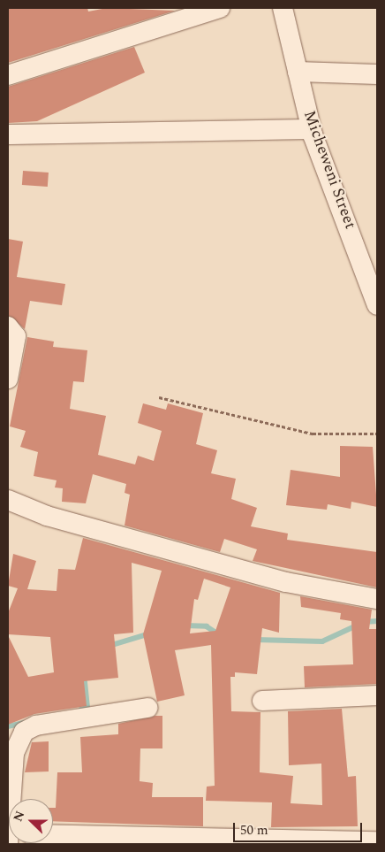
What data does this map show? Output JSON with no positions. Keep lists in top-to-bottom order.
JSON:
{
  "streets": {
    "street": ["Micheweni Street"]
  },
  "scale_bar": "50 m",
  "north": "left"
}
